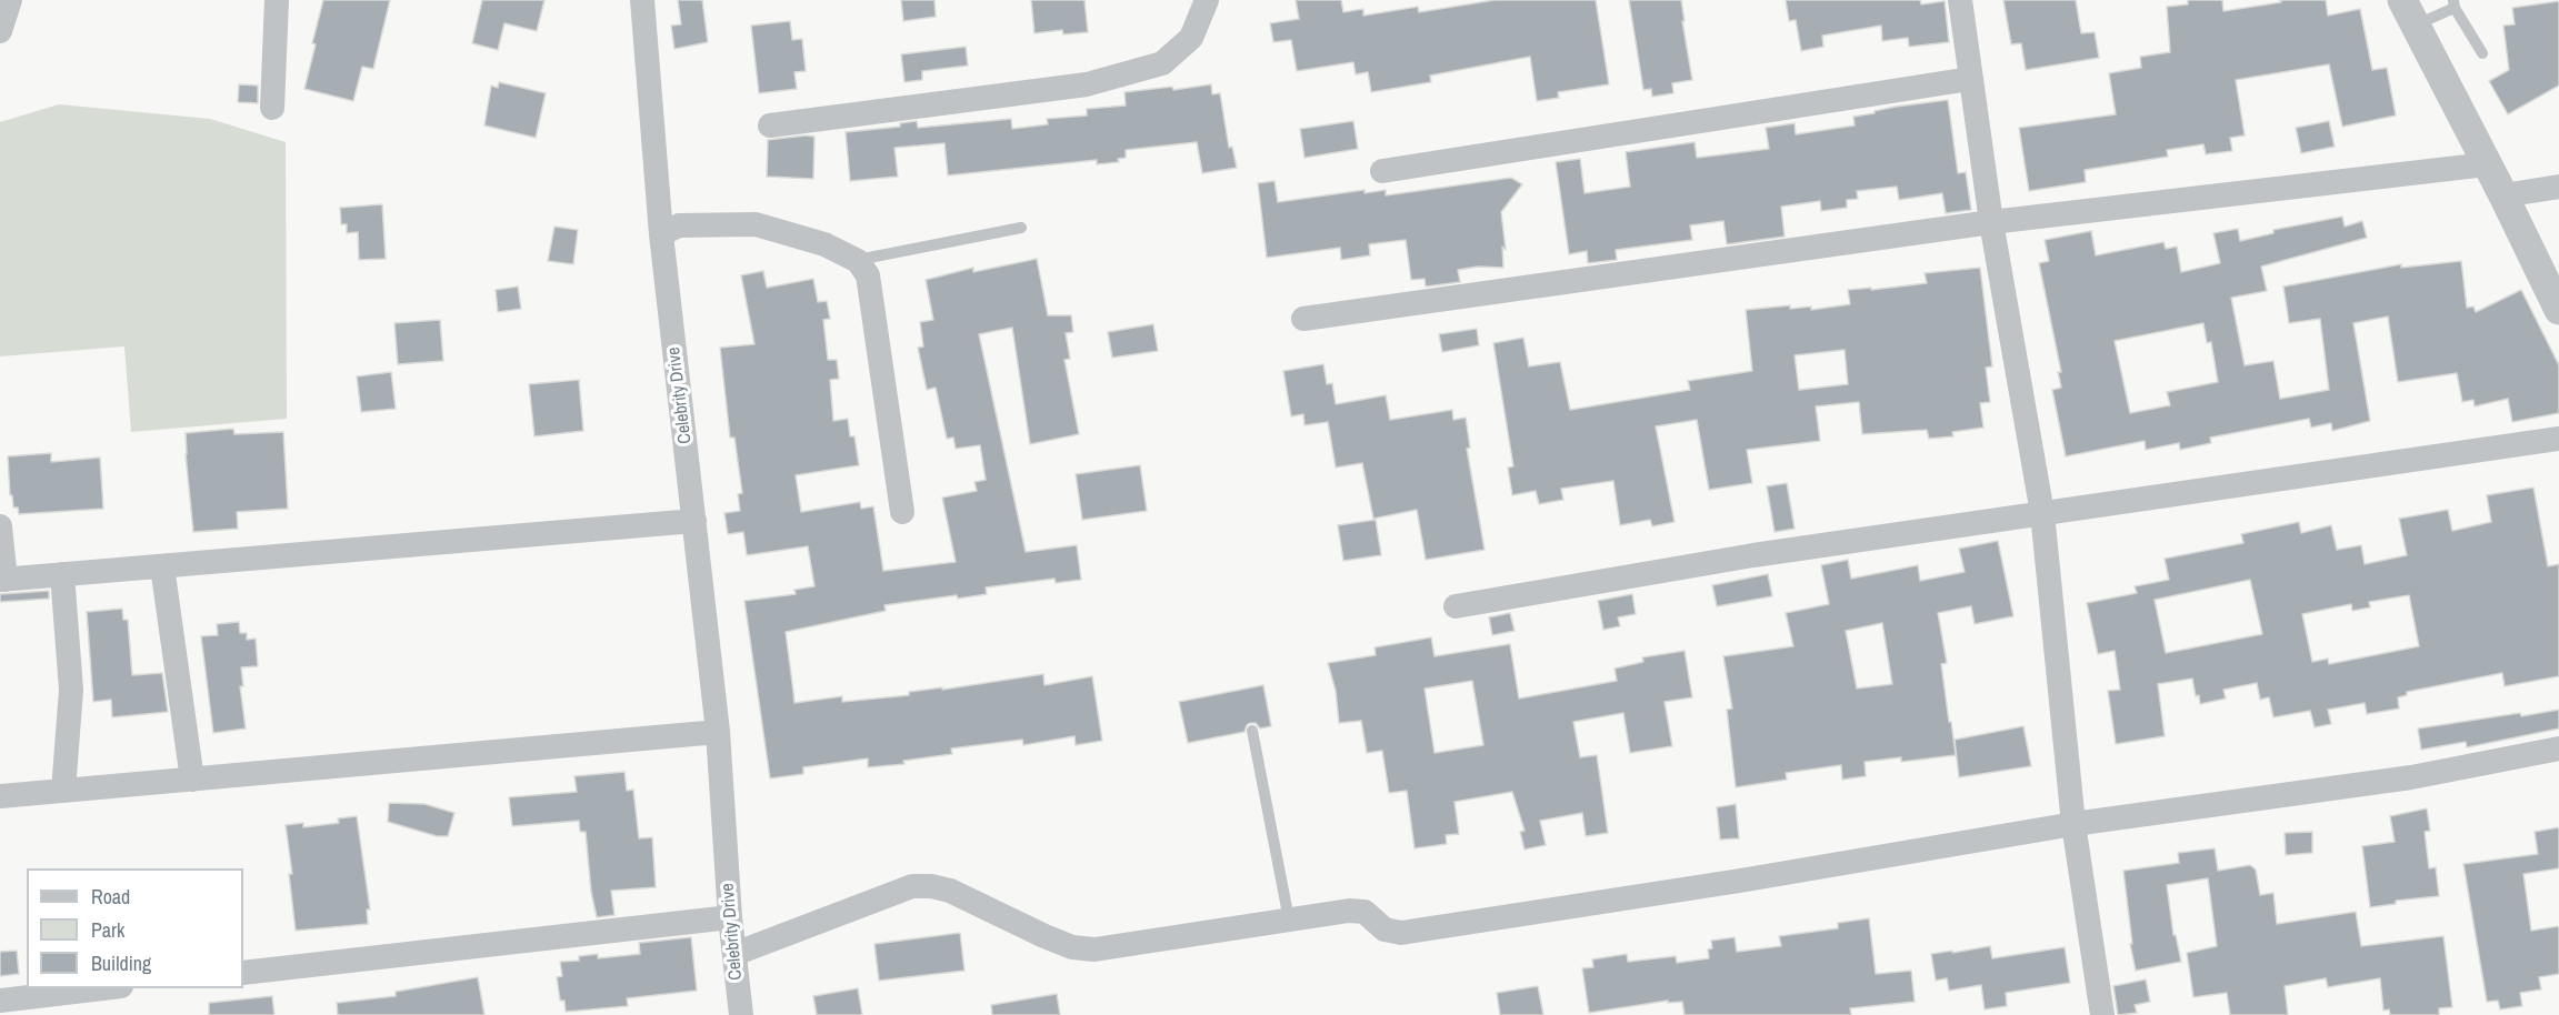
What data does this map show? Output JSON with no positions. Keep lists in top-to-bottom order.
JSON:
{
  "streets": {
    "street": ["Celebrity Drive"]
  },
  "legend": ["Road", "Park", "Building"]
}
